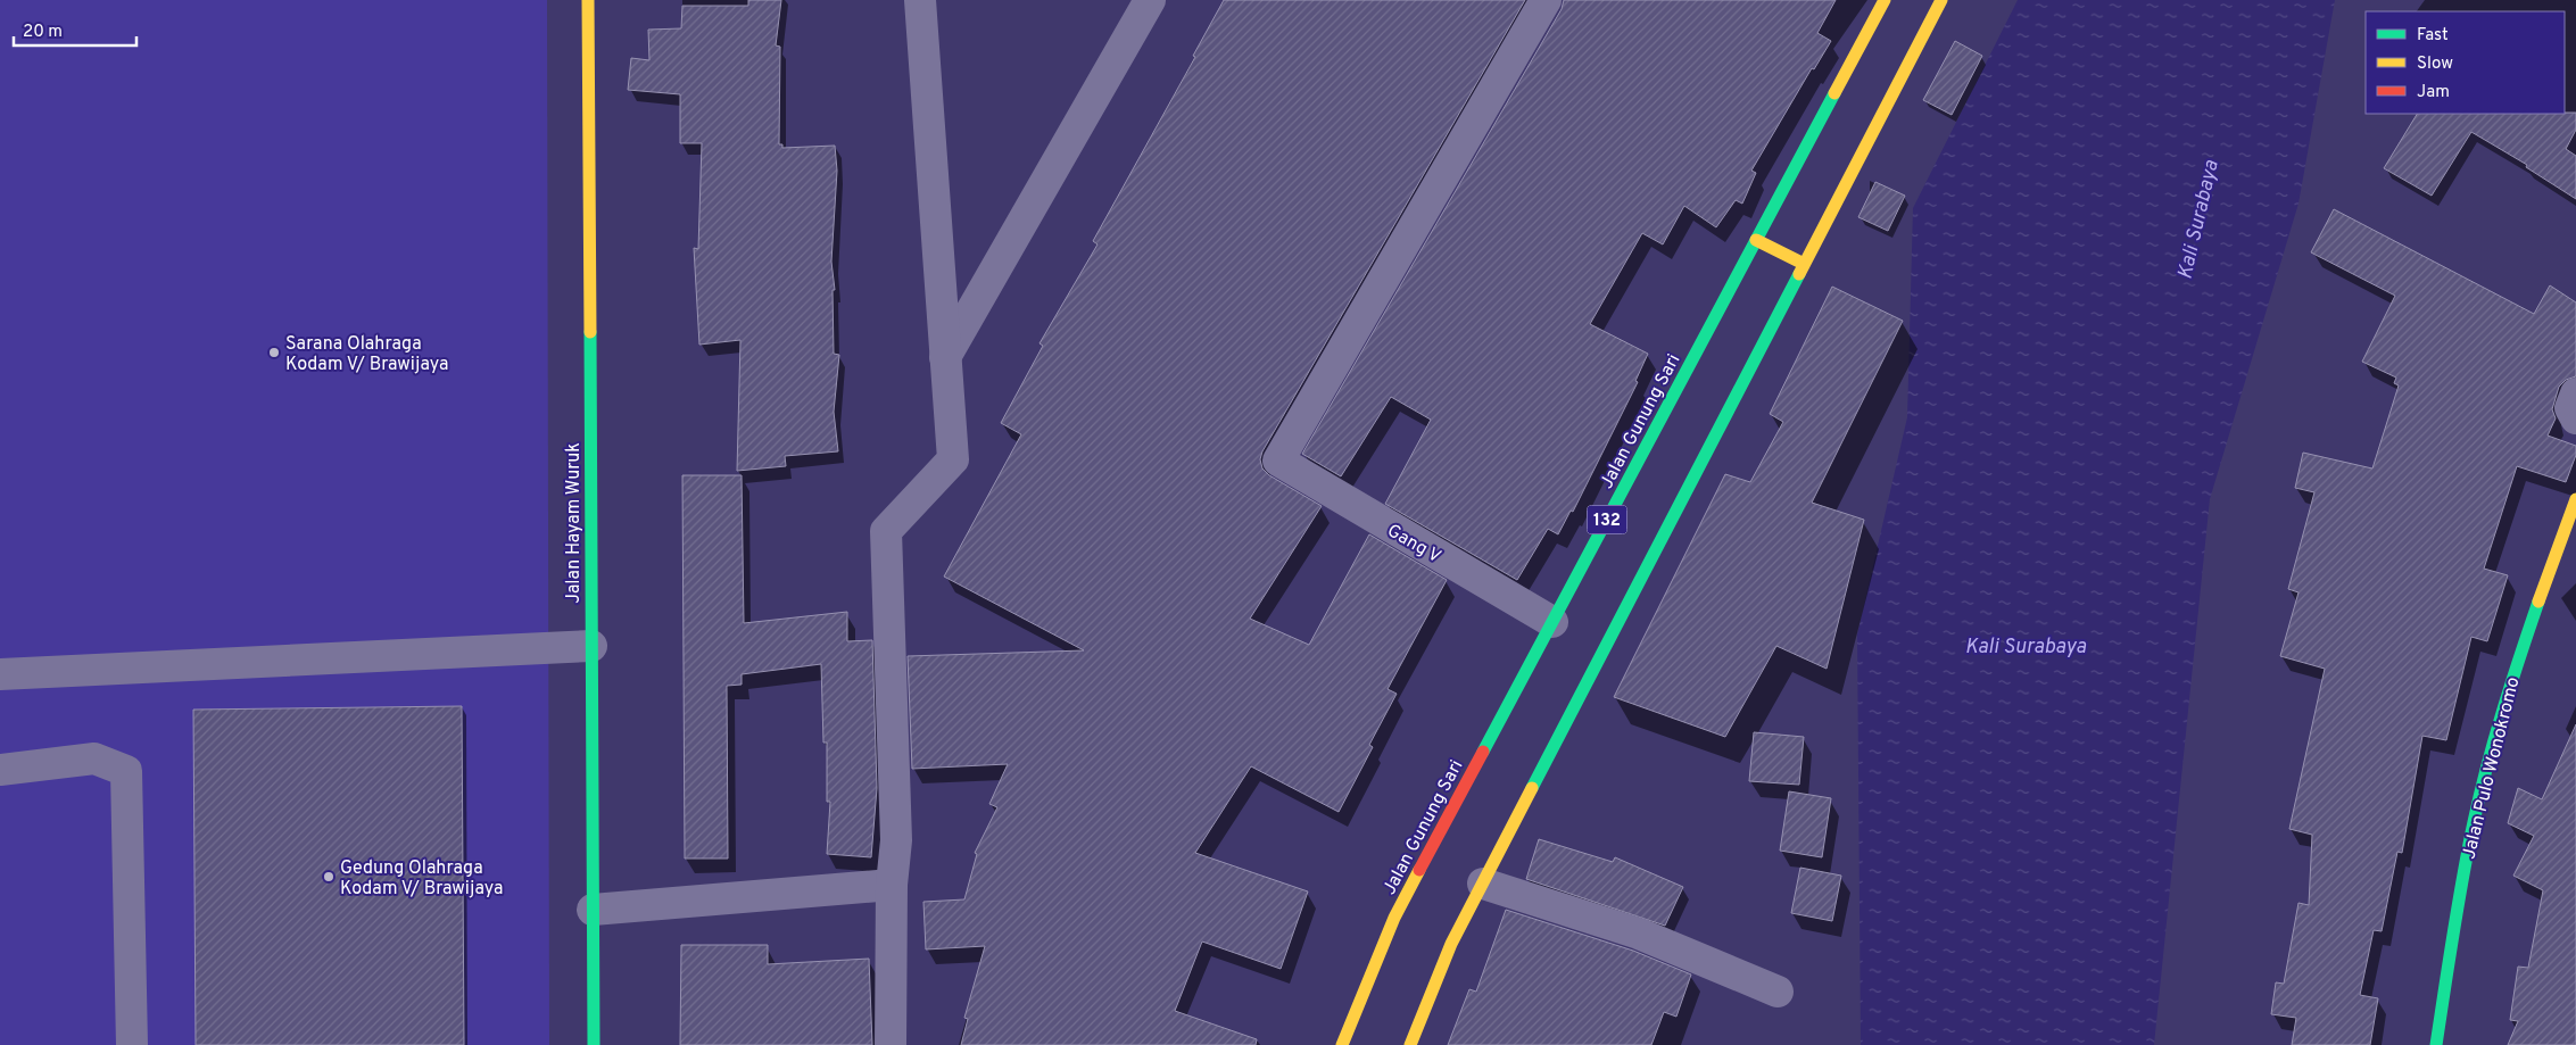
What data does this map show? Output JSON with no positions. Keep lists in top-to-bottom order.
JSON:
{
  "streets": {
    "main road": [
      "Jalan Gunung Sari",
      "132",
      "Jalan Hayam Wuruk",
      "Jalan Pulo Wonokromo"
    ],
    "street": ["Gang V"]
  },
  "crossings": [
    ["Jalan Gunung Sari", "Gang V"]
  ],
  "water": ["Kali Surabaya"],
  "places": ["Sarana Olahraga Kodam V/ Brawijaya", "Gedung Olahraga Kodam V/ Brawijaya"],
  "legend": ["Fast", "Slow", "Jam"],
  "scale_bar": "20 m"
}
